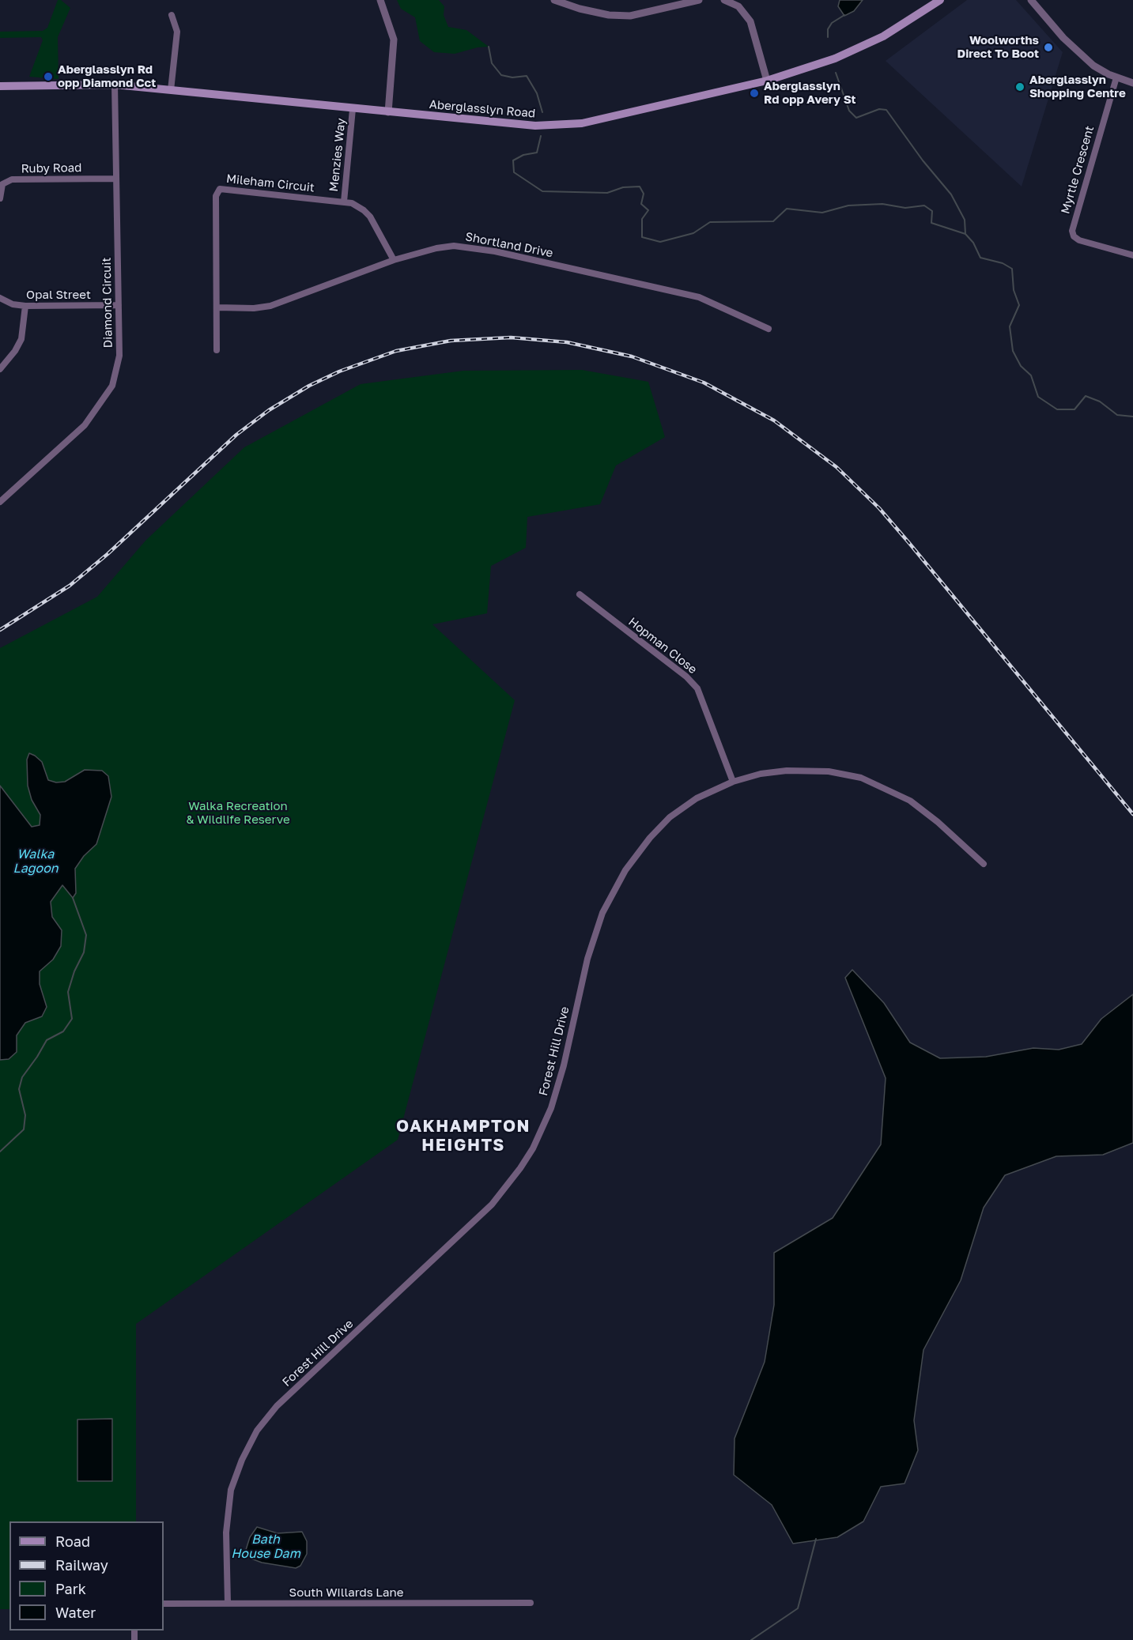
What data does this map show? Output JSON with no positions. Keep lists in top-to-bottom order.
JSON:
{
  "streets": {
    "main road": ["Aberglasslyn Road"],
    "street": [
      "Menzies Way",
      "Ruby Road",
      "Myrtle Crescent",
      "Mileham Circuit",
      "Shortland Drive",
      "Opal Street",
      "Diamond Circuit",
      "Hopman Close",
      "Forest Hill Drive",
      "South Willards Lane"
    ]
  },
  "crossings": [
    ["Aberglasslyn Road", "Menzies Way"],
    ["Aberglasslyn Road", "Diamond Circuit"],
    ["Menzies Way", "Mileham Circuit"],
    ["Ruby Road", "Diamond Circuit"],
    ["Mileham Circuit", "Shortland Drive"],
    ["Opal Street", "Diamond Circuit"],
    ["Hopman Close", "Forest Hill Drive"],
    ["Forest Hill Drive", "South Willards Lane"]
  ],
  "districts": ["OAKHAMPTON HEIGHTS"],
  "water": ["Walka Lagoon", "Bath House Dam"],
  "parks": ["Walka Recreation & Wildlife Reserve"],
  "places": [
    "Woolworths Direct To Boot",
    "Aberglasslyn Rd opp Diamond Cct",
    "Aberglasslyn Shopping Centre",
    "Aberglasslyn Rd opp Avery St"
  ],
  "legend": [
    "Road",
    "Railway",
    "Park",
    "Water"
  ]
}
